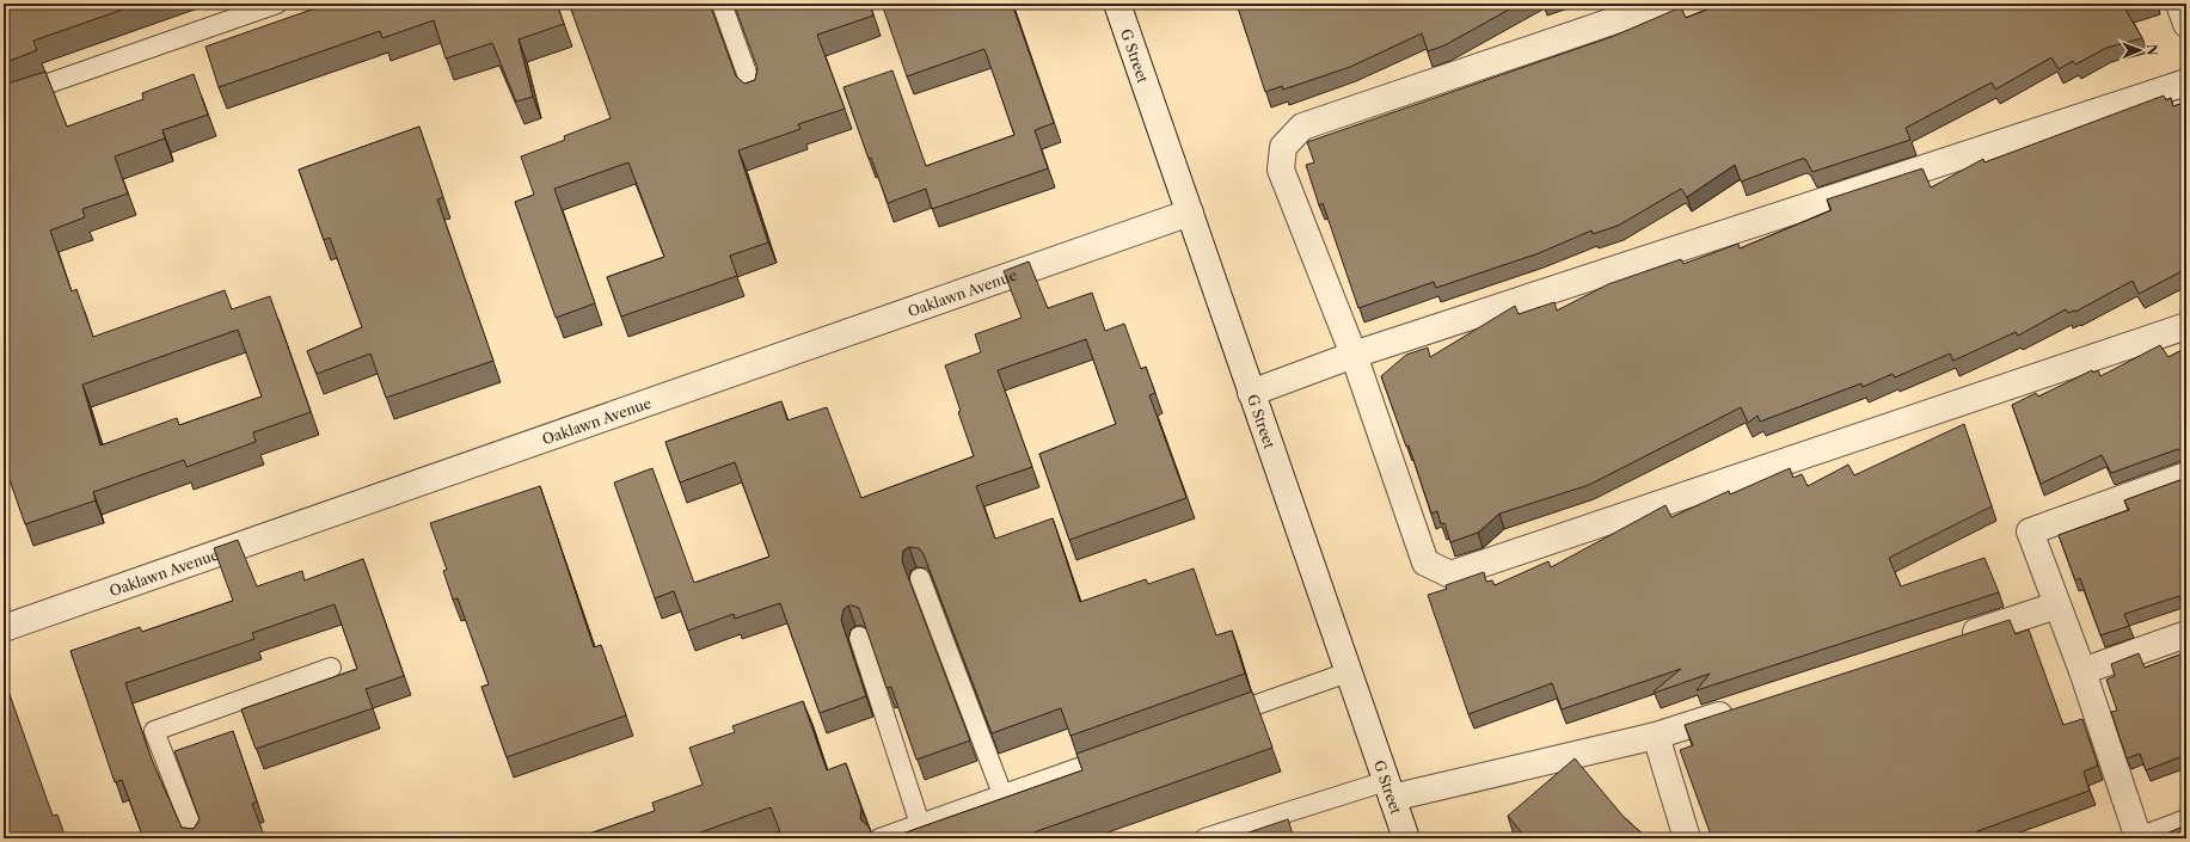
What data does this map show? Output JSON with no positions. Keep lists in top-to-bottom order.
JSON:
{
  "streets": {
    "street": ["G Street", "Oaklawn Avenue"]
  },
  "crossings": [
    ["G Street", "Oaklawn Avenue"]
  ],
  "north": "right"
}
